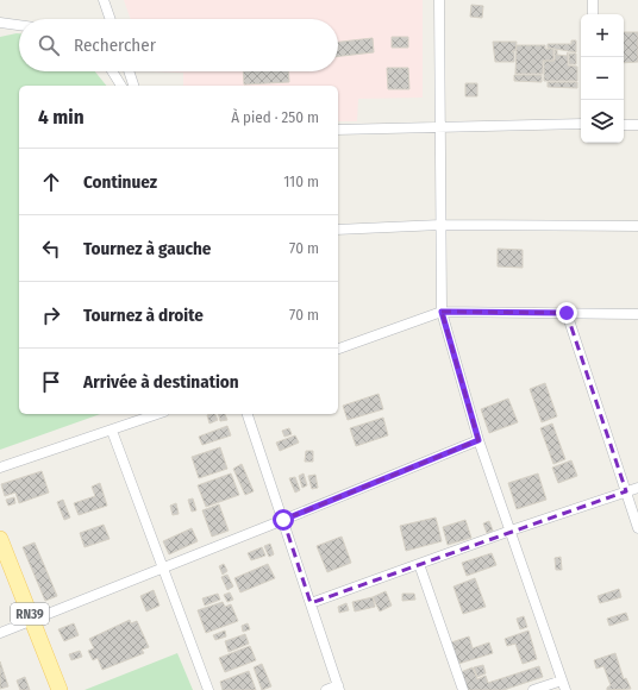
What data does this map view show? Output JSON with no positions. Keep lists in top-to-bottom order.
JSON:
{
  "streets": {
    "main road": ["RN39"]
  },
  "page": {
    "map_buttons": ["+", "−"],
    "search": "Rechercher",
    "heading": ["4 min", "À pied · 250 m"],
    "list": [
      ["Continuez", "110 m"],
      ["Tournez à gauche", "70 m"],
      ["Tournez à droite", "70 m"],
      "Arrivée à destination"
    ]
  }
}
